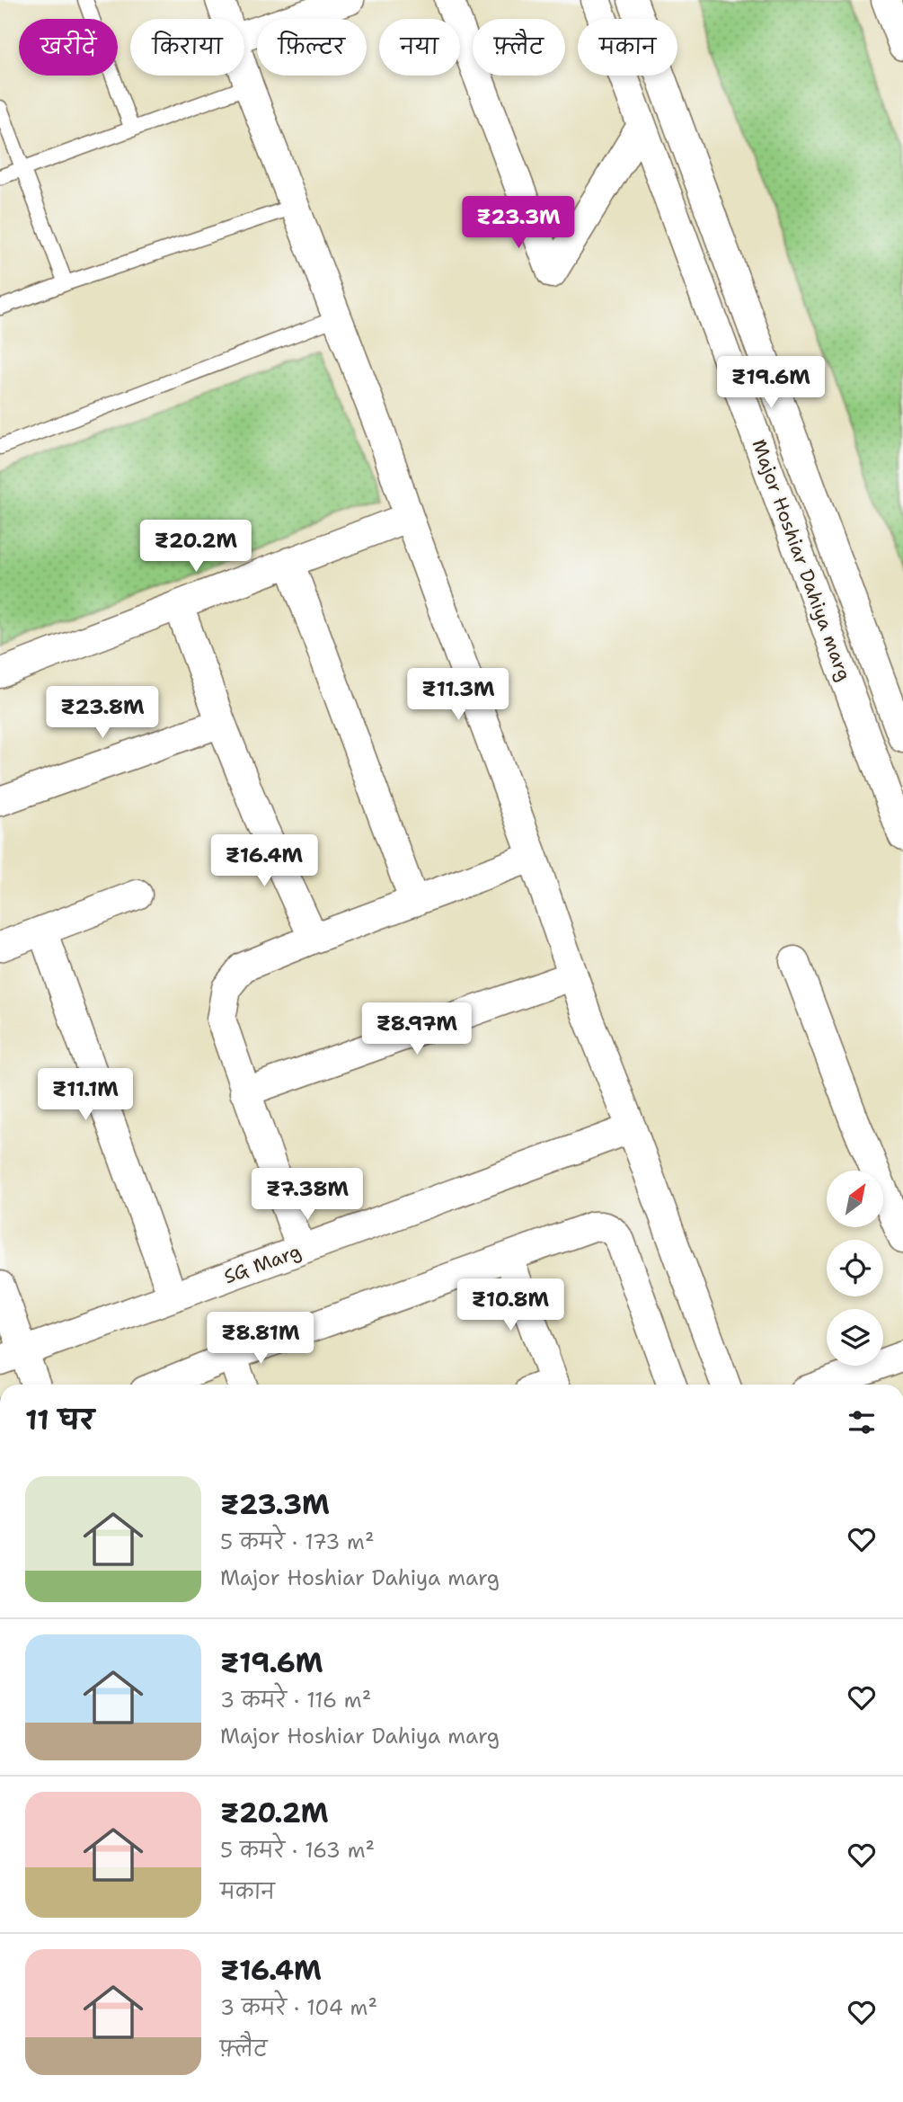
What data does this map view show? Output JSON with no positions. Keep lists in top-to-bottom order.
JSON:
{
  "streets": {
    "street": ["Major Hoshiar Dahiya marg", "SG Marg"]
  },
  "north": "top right",
  "page": {
    "chip": [
      "खरीदें",
      "किराया",
      "फ़िल्टर",
      "नया",
      "फ़्लैट",
      "मकान"
    ],
    "price": [
      "₹23.3M",
      "₹19.6M",
      "₹20.2M",
      "₹11.3M",
      "₹23.8M",
      "₹16.4M",
      "₹8.97M",
      "₹11.1M",
      "₹7.38M",
      "₹10.8M",
      "₹8.81M"
    ],
    "heading": "11 घर",
    "list": [
      {
        "name": "₹23.3M",
        "note": "5 कमरे · 173 m² · Major Hoshiar Dahiya marg"
      },
      {
        "name": "₹19.6M",
        "note": "3 कमरे · 116 m² · Major Hoshiar Dahiya marg"
      },
      {
        "name": "₹20.2M",
        "note": "5 कमरे · 163 m² · मकान"
      },
      {
        "name": "₹16.4M",
        "note": "3 कमरे · 104 m² · फ़्लैट"
      }
    ]
  }
}
